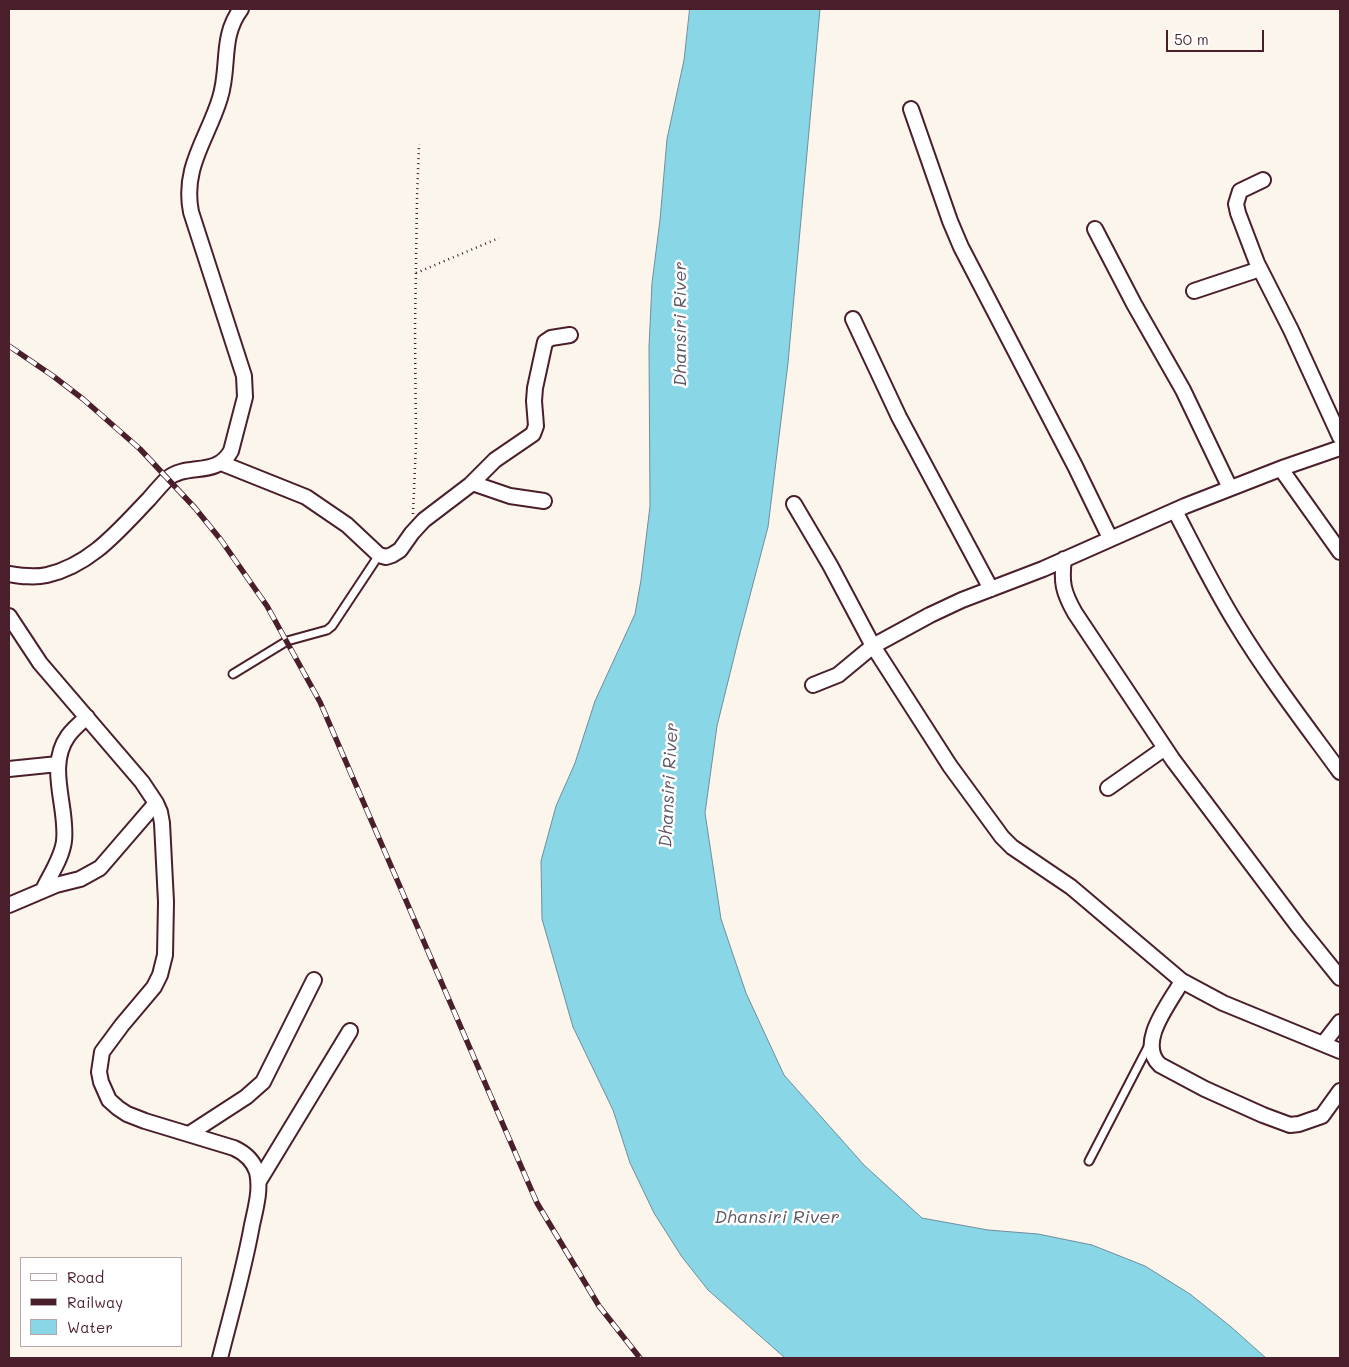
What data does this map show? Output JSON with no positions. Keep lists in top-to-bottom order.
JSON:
{
  "water": ["Dhansiri River"],
  "legend": ["Road", "Railway", "Water"],
  "scale_bar": "50 m"
}
